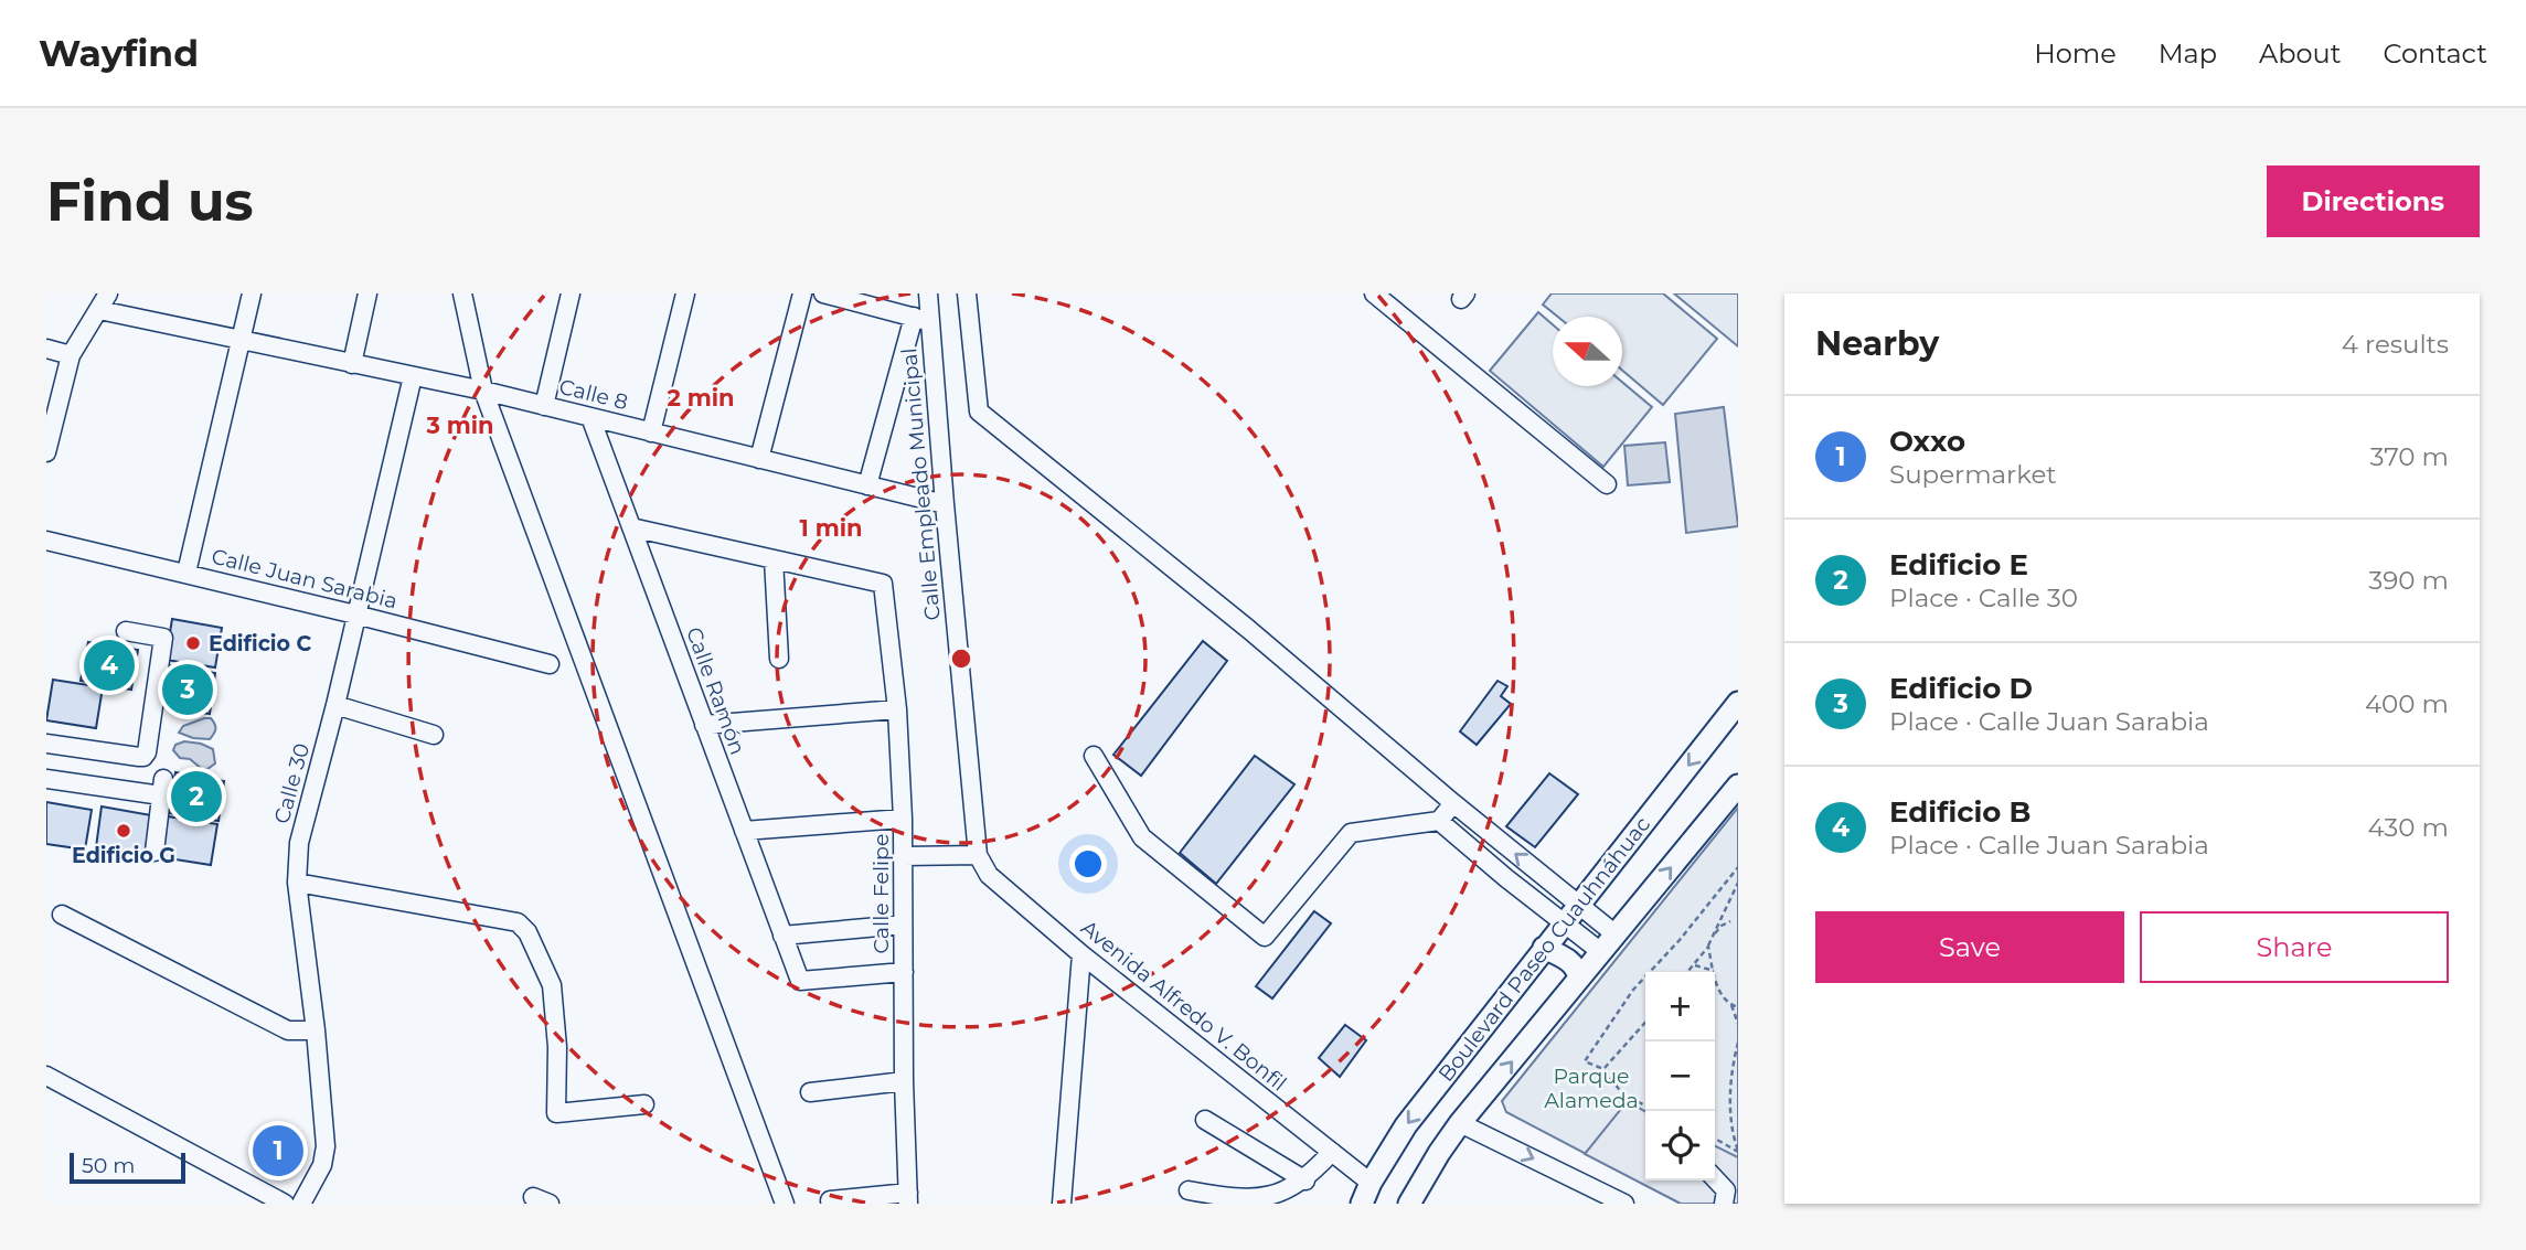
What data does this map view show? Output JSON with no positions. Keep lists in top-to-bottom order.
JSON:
{
  "streets": {
    "main road": ["Boulevard Paseo Cuauhnáhuac"],
    "street": [
      "Calle 8",
      "Calle Empleado Municipal",
      "Calle Juan Sarabia",
      "Calle Ramón",
      "Calle 30",
      "Calle Felipe",
      "Avenida Alfredo V. Bonfil"
    ]
  },
  "crossings": [
    ["Calle 8", "Calle Empleado Municipal"],
    ["Calle 8", "Calle Ramón"],
    ["Calle 8", "Calle 30"],
    ["Calle Empleado Municipal", "Avenida Alfredo V. Bonfil"],
    ["Calle Juan Sarabia", "Calle 30"],
    ["Calle Ramón", "Calle Felipe"],
    ["Boulevard Paseo Cuauhnáhuac", "Avenida Alfredo V. Bonfil"]
  ],
  "parks": ["Parque Alameda"],
  "places": ["Edificio C", "Edificio G"],
  "scale_bar": "50 m",
  "north": "left",
  "page": {
    "header": "Wayfind",
    "nav": [
      "Home",
      "Map",
      "About",
      "Contact"
    ],
    "buttons": [
      "Directions",
      ["Save", "Share"]
    ],
    "title": "Find us",
    "heading": ["Nearby", "4 results"],
    "list": [
      {
        "mark": "1",
        "name": "Oxxo",
        "note": "Supermarket",
        "value": "370 m"
      },
      {
        "mark": "2",
        "name": "Edificio E",
        "note": "Place · Calle 30",
        "value": "390 m"
      },
      {
        "mark": "3",
        "name": "Edificio D",
        "note": "Place · Calle Juan Sarabia",
        "value": "400 m"
      },
      {
        "mark": "4",
        "name": "Edificio B",
        "note": "Place · Calle Juan Sarabia",
        "value": "430 m"
      }
    ],
    "pins": [
      "4",
      "3",
      "2",
      "1"
    ],
    "map_buttons": ["+", "−"],
    "scale": "50 m"
  },
  "rings": ["2 min", "3 min", "1 min"]
}
